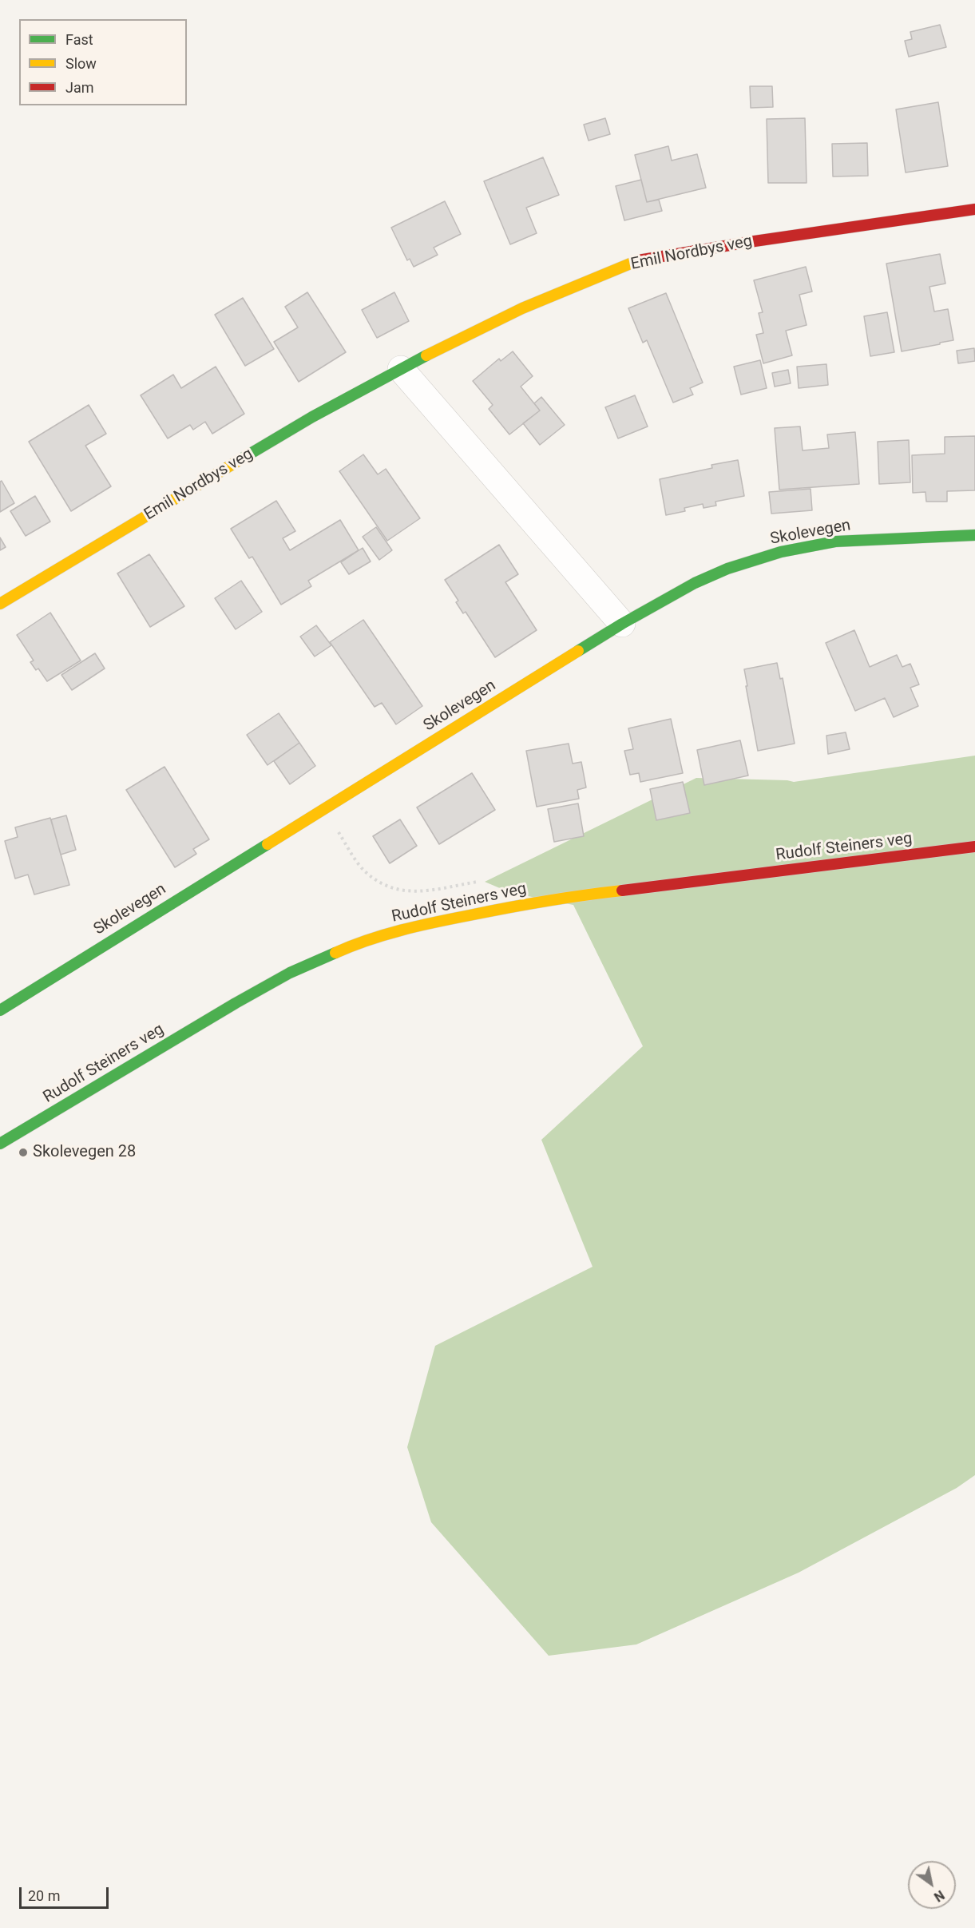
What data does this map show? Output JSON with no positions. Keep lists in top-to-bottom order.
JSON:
{
  "streets": {
    "street": ["Emil Nordbys veg", "Skolevegen", "Rudolf Steiners veg"]
  },
  "places": ["Skolevegen 28"],
  "legend": ["Fast", "Slow", "Jam"],
  "scale_bar": "20 m",
  "north": "bottom right"
}
